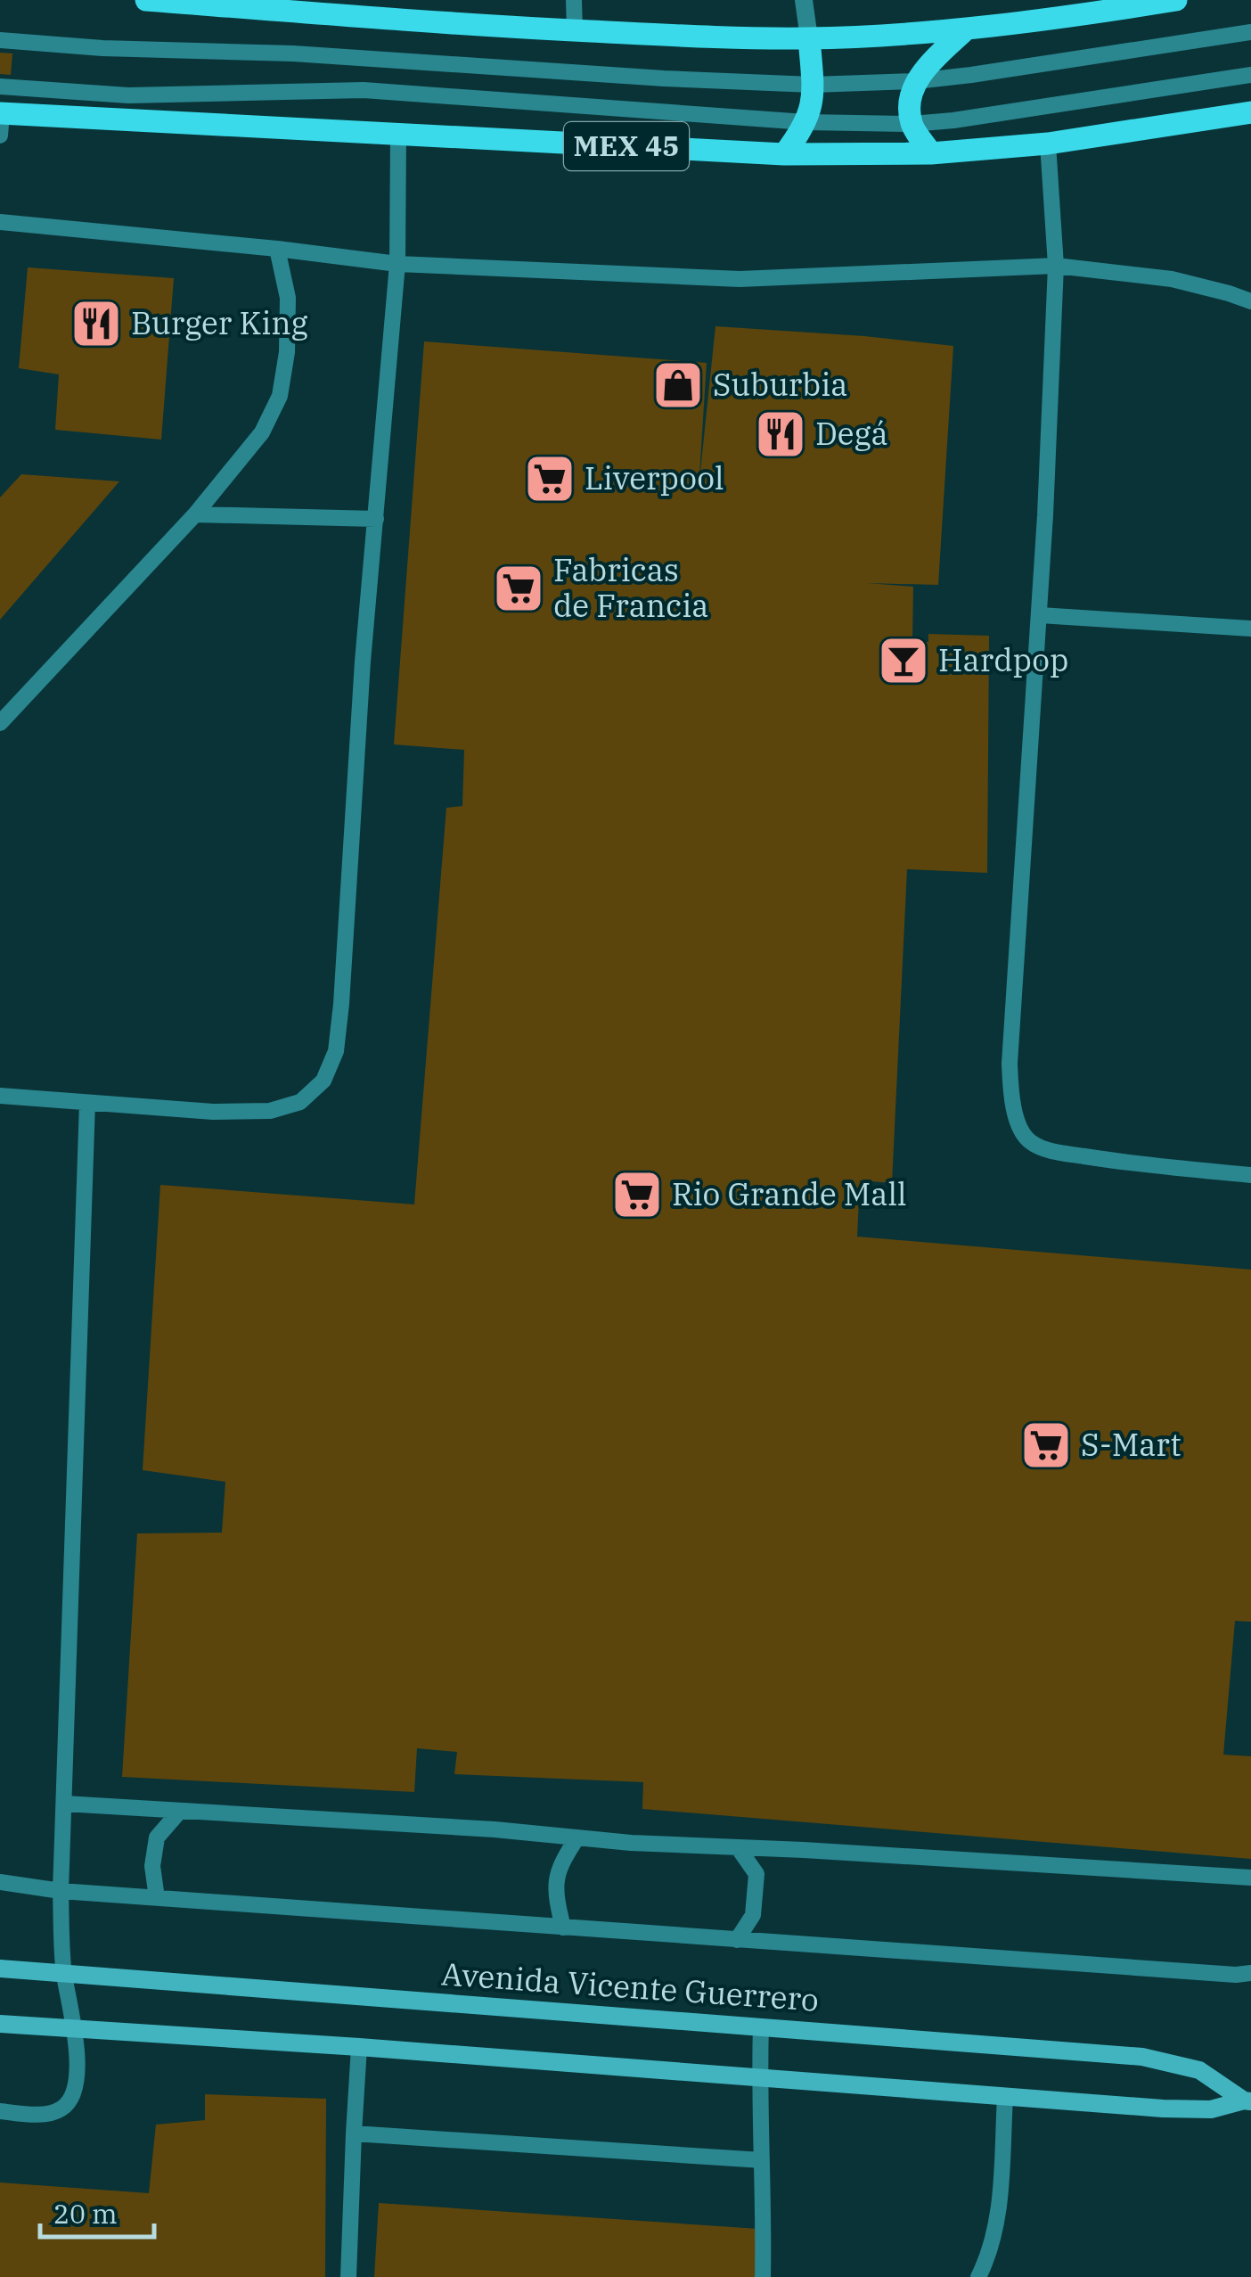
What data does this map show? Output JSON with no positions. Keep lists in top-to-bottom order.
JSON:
{
  "streets": {
    "main road": ["MEX 45"],
    "street": ["Avenida Vicente Guerrero"]
  },
  "places": {
    "restaurant": ["Burger King", "Degá"],
    "shop": ["Suburbia"],
    "supermarket": [
      "Liverpool",
      "Fabricas de Francia",
      "Rio Grande Mall",
      "S-Mart"
    ],
    "bar": ["Hardpop"]
  },
  "scale_bar": "20 m"
}
